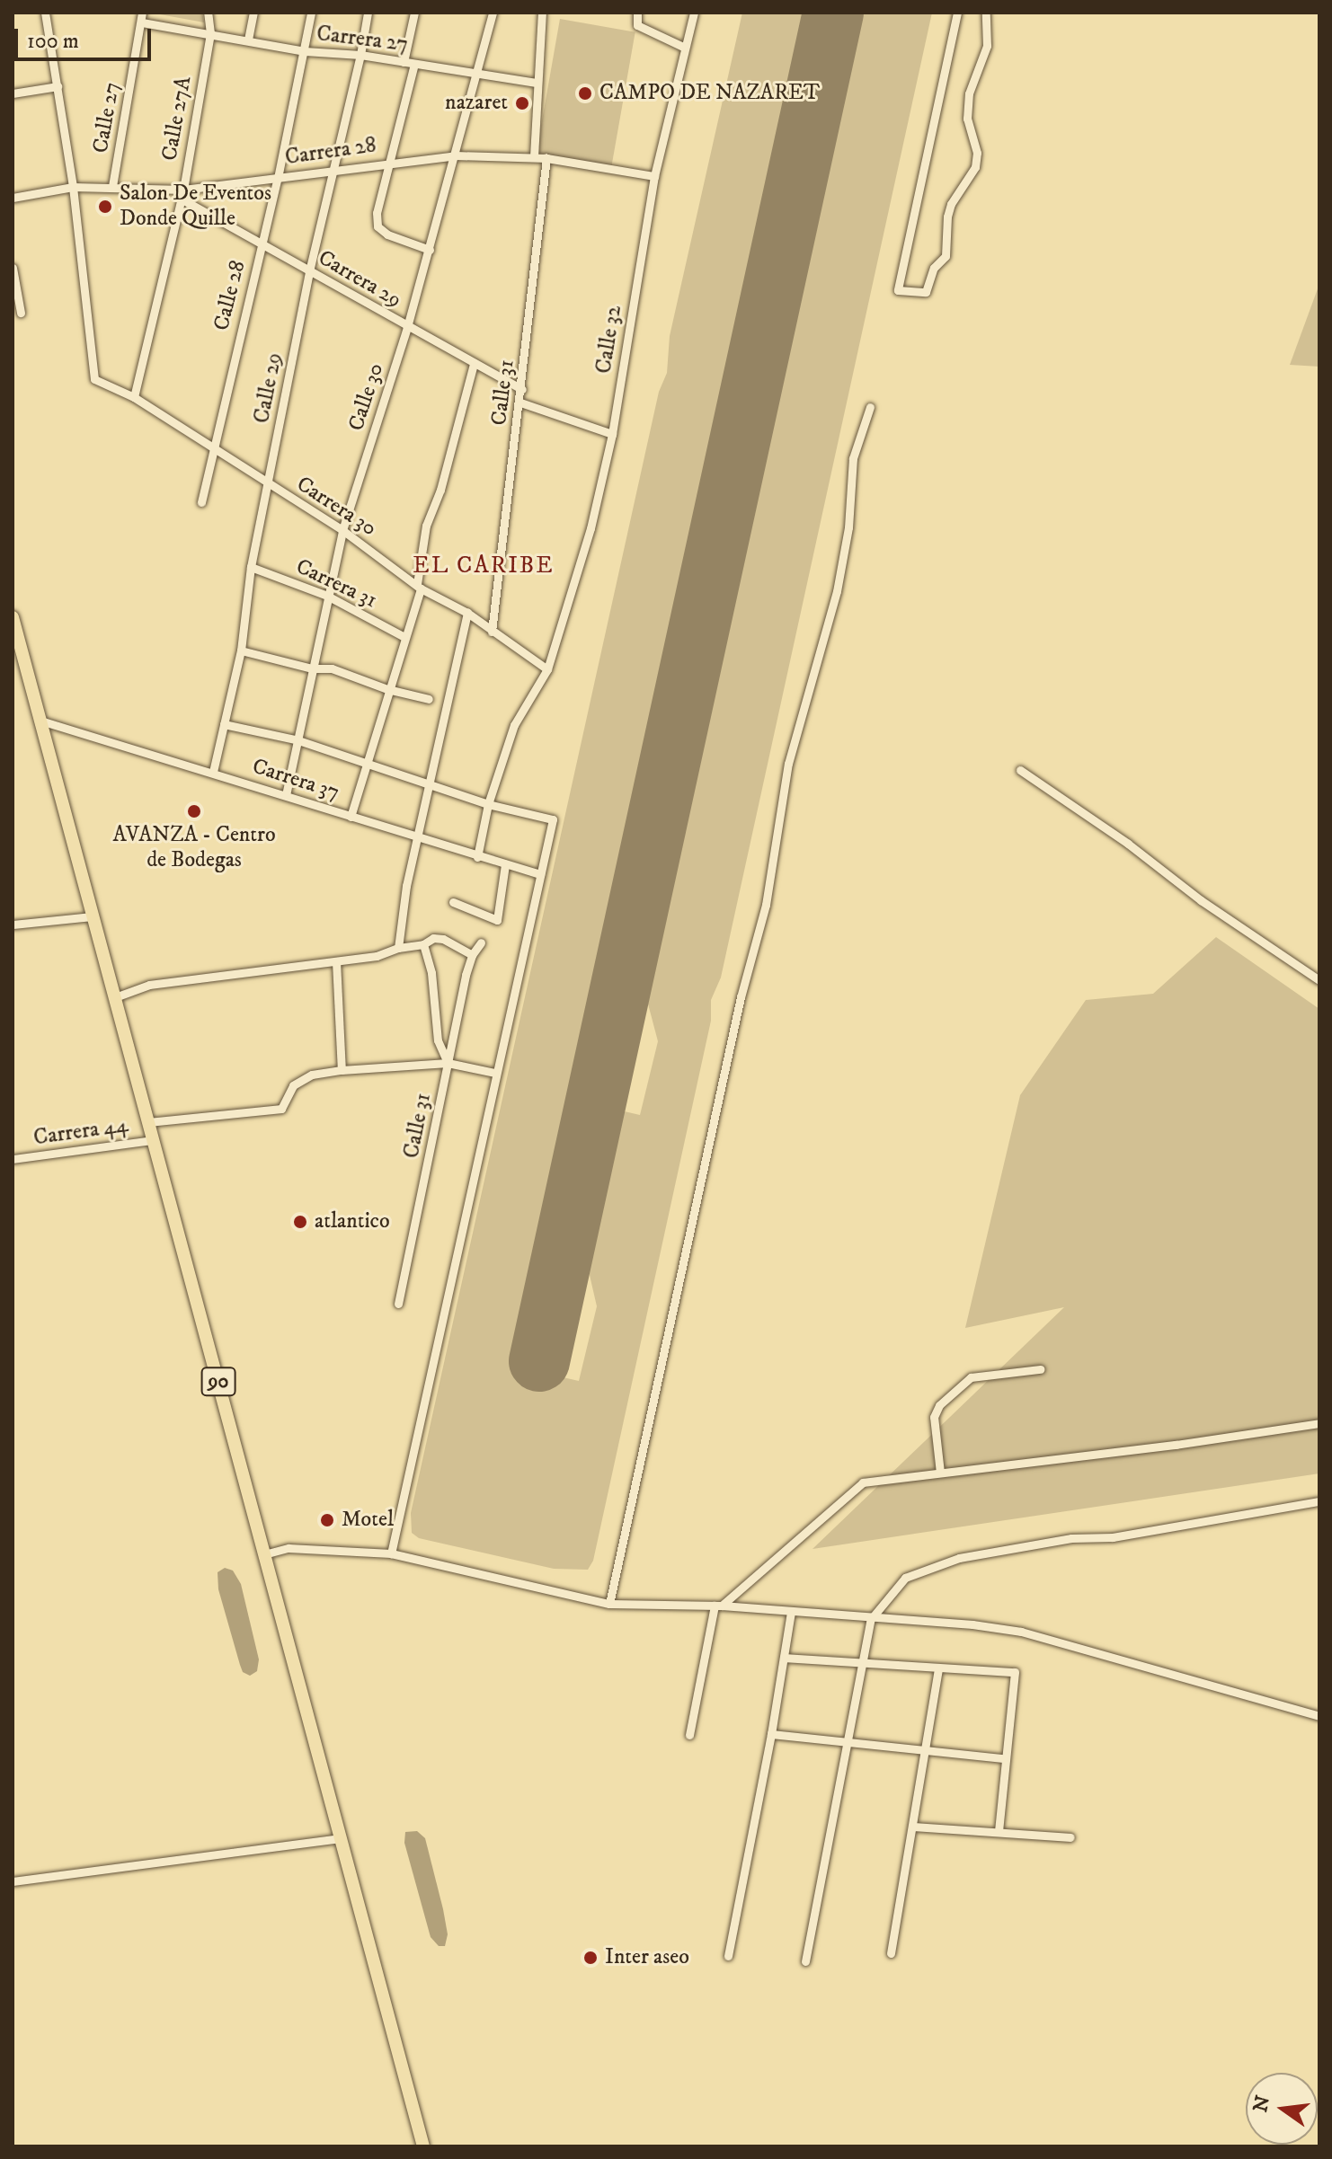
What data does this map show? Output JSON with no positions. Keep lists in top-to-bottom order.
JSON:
{
  "streets": {
    "highway": ["90"],
    "street": [
      "Carrera 27",
      "Calle 27",
      "Calle 27A",
      "Carrera 28",
      "Carrera 29",
      "Calle 28",
      "Calle 32",
      "Calle 29",
      "Calle 31",
      "Calle 30",
      "Carrera 30",
      "Carrera 31",
      "Carrera 37",
      "Carrera 44"
    ]
  },
  "crossings": [
    ["Carrera 27", "Calle 27"],
    ["Carrera 27", "Calle 27A"],
    ["Carrera 27", "Calle 28"],
    ["Carrera 27", "Calle 29"],
    ["Carrera 27", "Calle 30"],
    ["Calle 27", "Carrera 28"],
    ["Calle 27A", "Carrera 28"],
    ["Calle 27A", "Carrera 29"],
    ["Calle 27A", "Carrera 30"],
    ["Carrera 28", "Carrera 29"],
    ["Carrera 28", "Calle 28"],
    ["Carrera 28", "Calle 32"],
    ["Carrera 28", "Calle 29"],
    ["Carrera 28", "Calle 31"],
    ["Carrera 28", "Calle 30"],
    ["Carrera 28", "Carrera 30"],
    ["Carrera 29", "Calle 28"],
    ["Carrera 29", "Calle 29"],
    ["Carrera 29", "Calle 31"],
    ["Carrera 29", "Calle 30"],
    ["Calle 28", "Carrera 30"],
    ["Calle 32", "Carrera 30"],
    ["Calle 32", "Carrera 37"],
    ["Calle 29", "Carrera 30"],
    ["Calle 29", "Carrera 31"],
    ["Calle 29", "Carrera 37"],
    ["Calle 31", "Carrera 30"],
    ["Calle 30", "Carrera 30"],
    ["Calle 30", "Carrera 31"],
    ["Calle 30", "Carrera 37"],
    ["Carrera 37", "90"],
    ["Carrera 44", "90"]
  ],
  "districts": ["EL CARIBE"],
  "places": [
    "CAMPO DE NAZARET",
    "nazaret",
    "Salon De Eventos Donde Quille",
    "AVANZA - Centro de Bodegas",
    "atlantico",
    "Motel",
    "Inter aseo"
  ],
  "scale_bar": "100 m",
  "north": "left"
}
